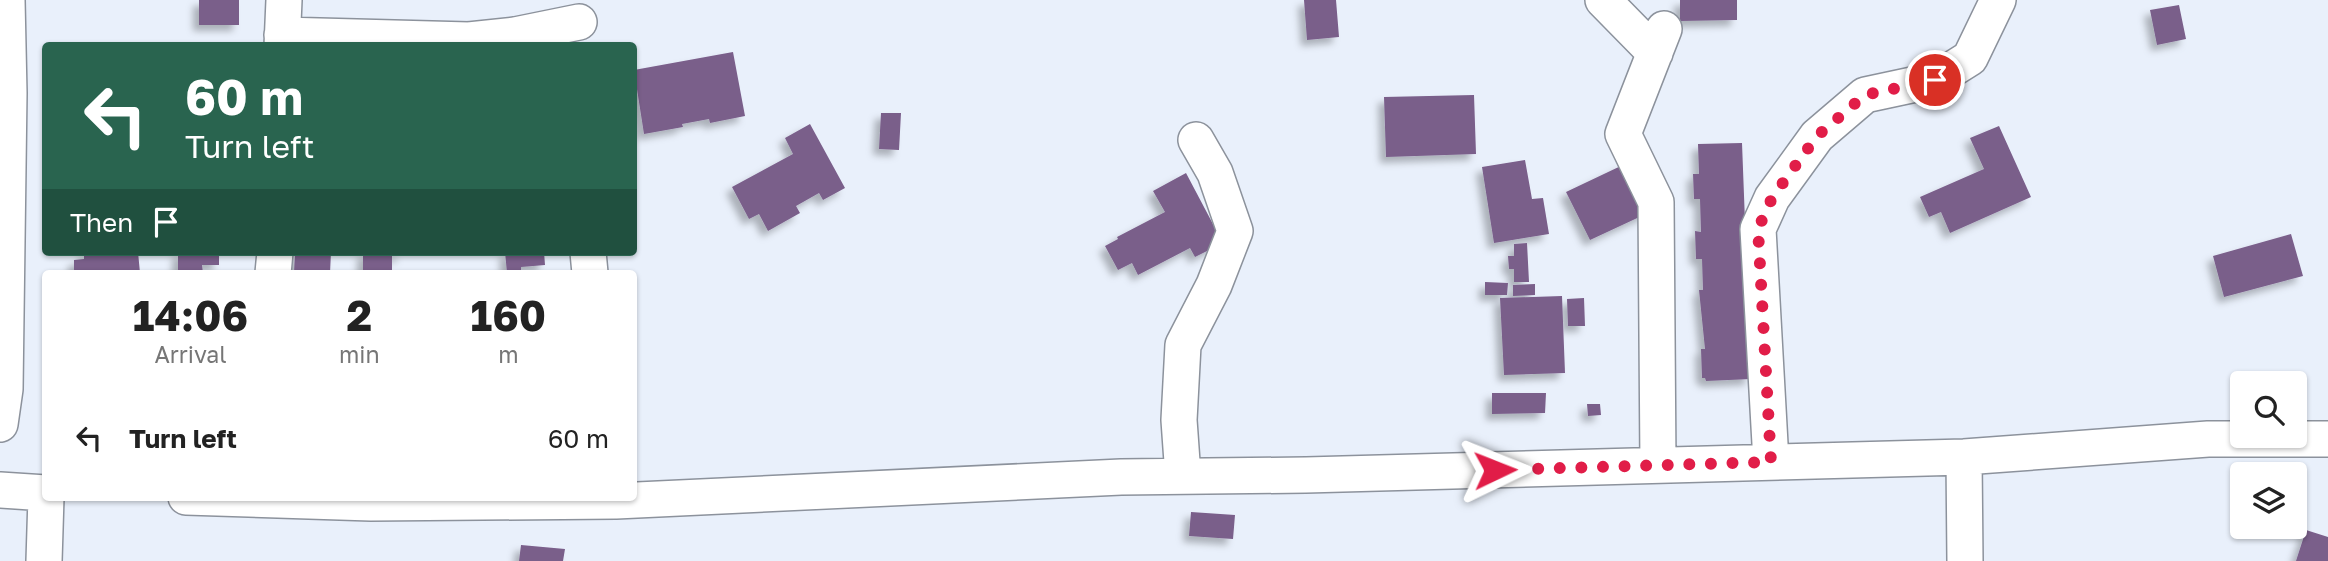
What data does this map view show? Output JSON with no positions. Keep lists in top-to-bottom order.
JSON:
{
  "page": {
    "turn": ["60 m", "Turn left"],
    "then": "Then",
    "eta": [
      "14:06",
      "Arrival",
      "2",
      "min",
      "160",
      "m"
    ],
    "list": [
      {
        "name": "Turn left",
        "value": "60 m"
      }
    ]
  }
}
